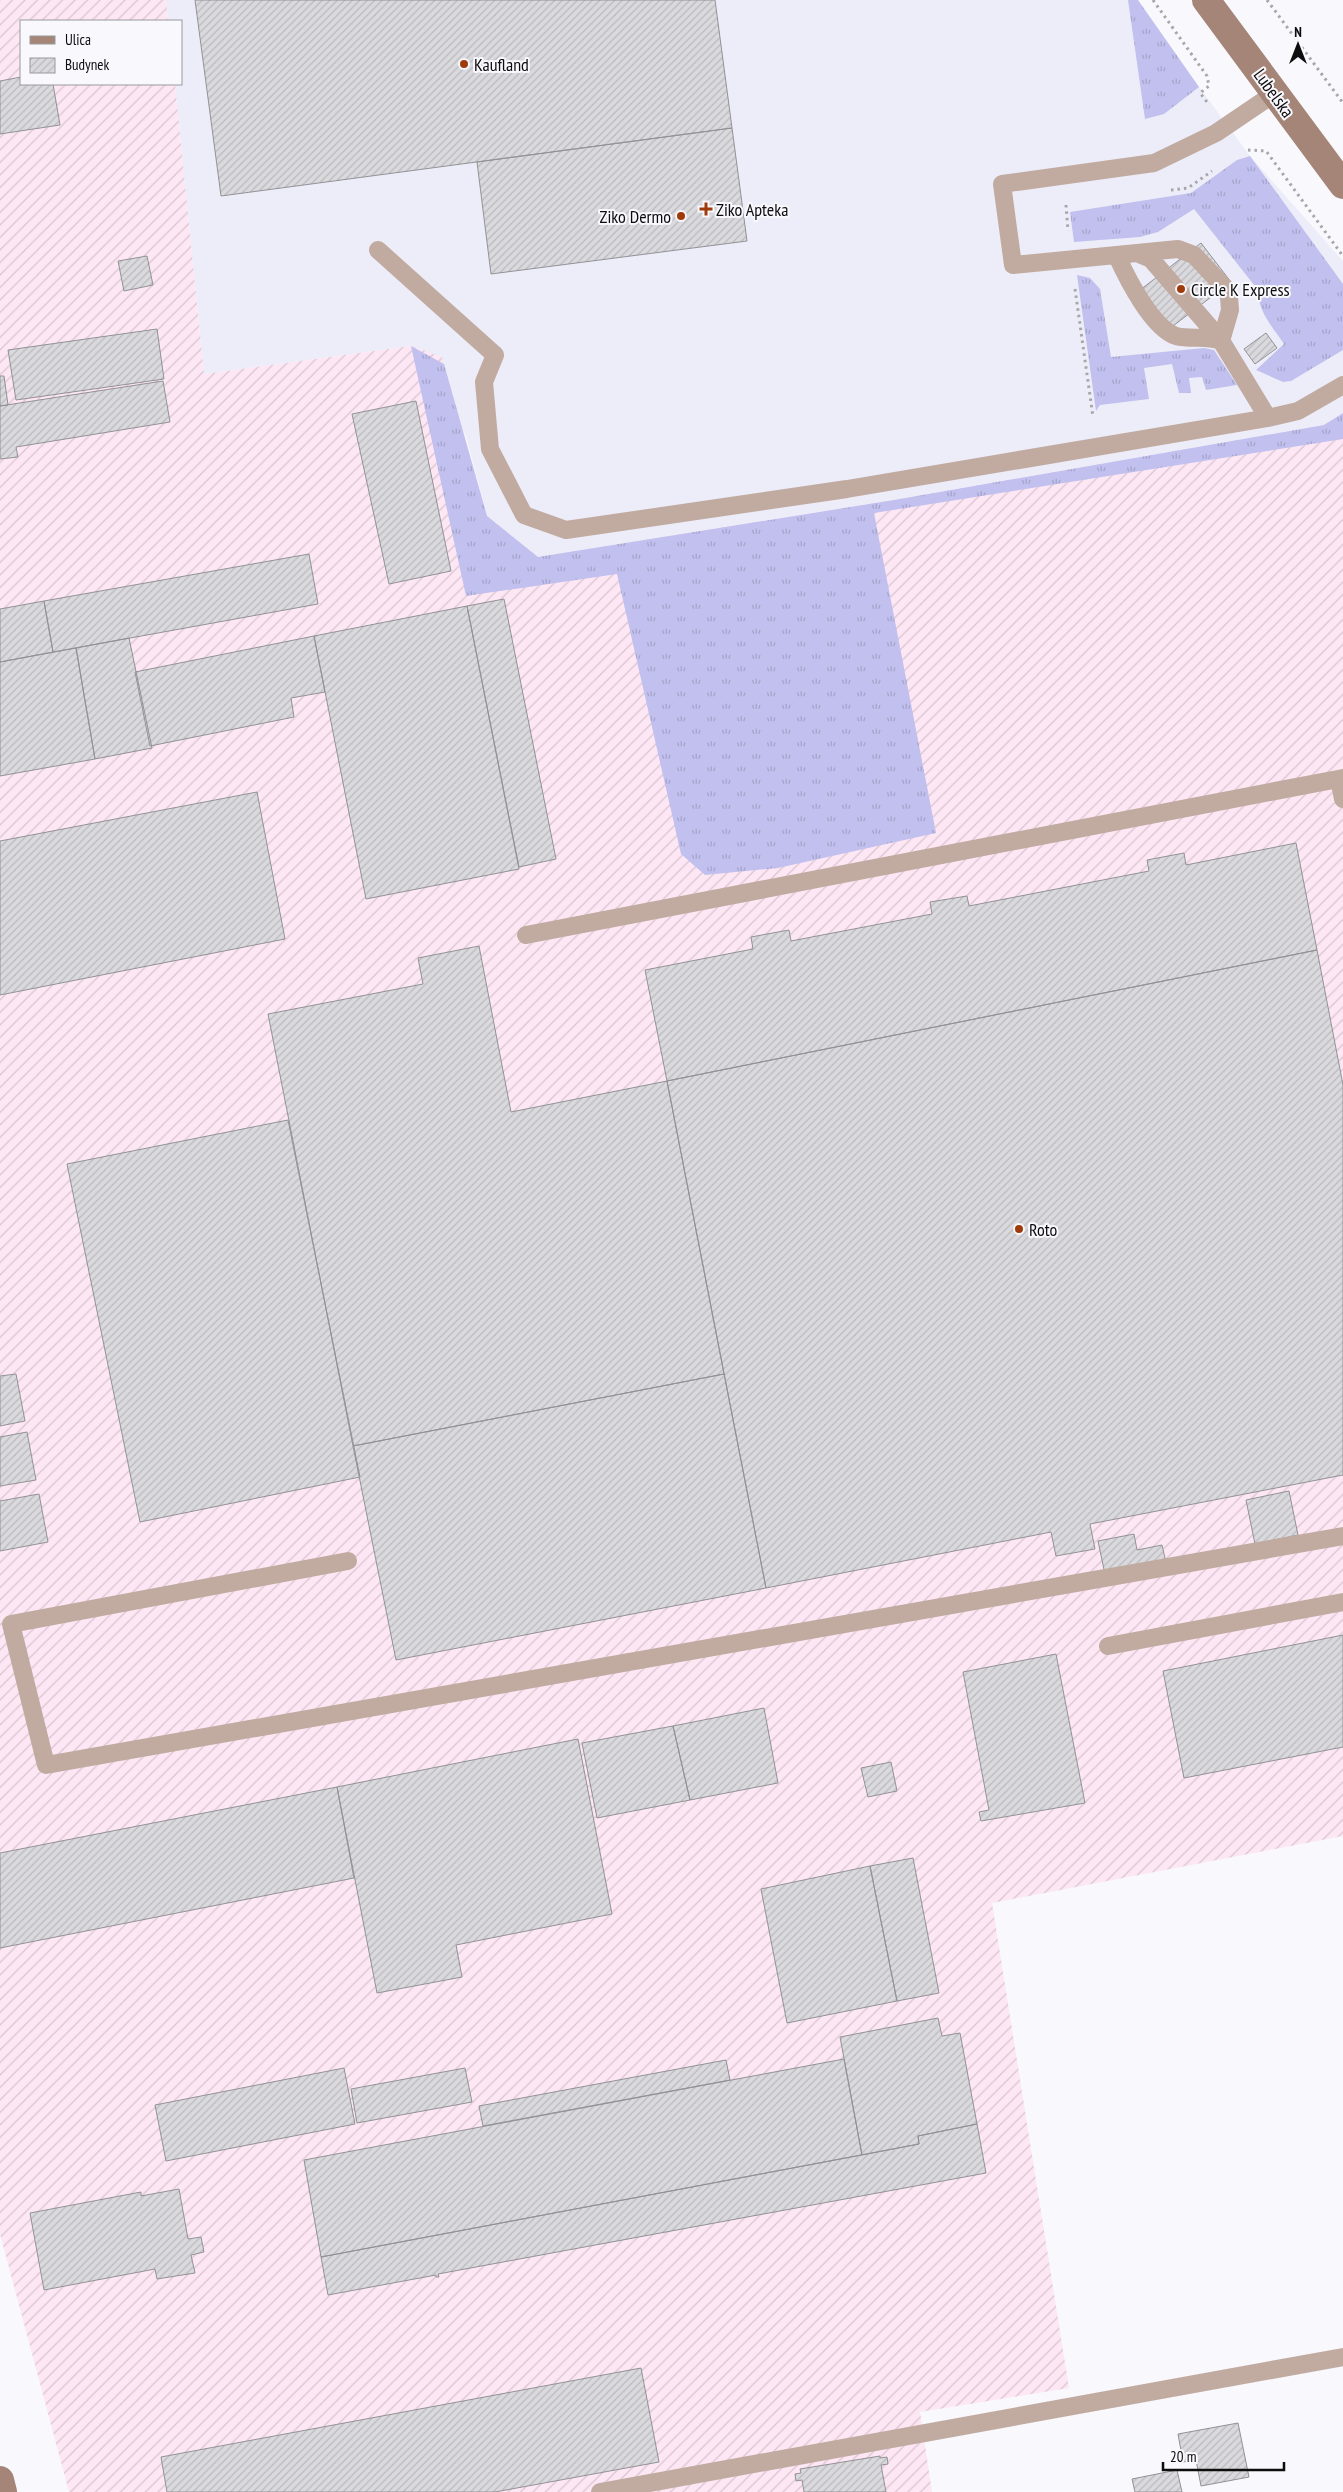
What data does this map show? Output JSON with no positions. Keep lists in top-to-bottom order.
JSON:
{
  "streets": {
    "main road": ["Lubelska"]
  },
  "places": {
    "other": [
      "Kaufland",
      "Ziko Dermo",
      "Circle K Express",
      "Roto"
    ],
    "health": ["Ziko Apteka"]
  },
  "legend": ["Ulica", "Budynek"],
  "scale_bar": "20 m",
  "north": "top"
}
